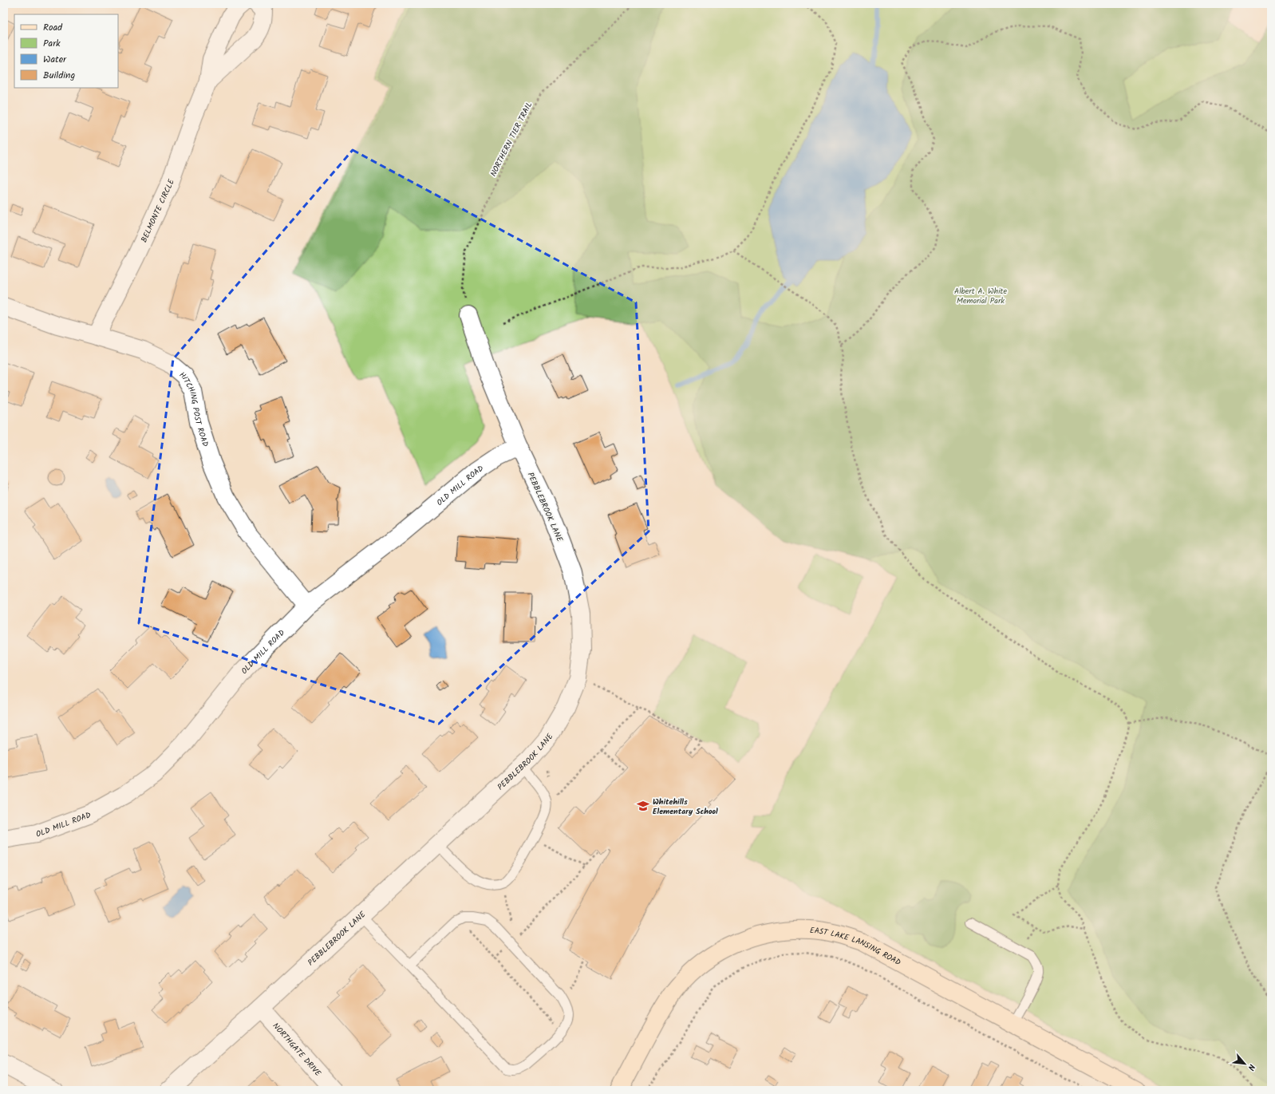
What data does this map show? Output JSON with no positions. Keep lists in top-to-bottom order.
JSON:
{
  "streets": {
    "main road": ["EAST LAKE LANSING ROAD"],
    "street": [
      "BELMONTE CIRCLE",
      "HITCHING POST ROAD",
      "OLD MILL ROAD",
      "PEBBLEBROOK LANE",
      "NORTHGATE DRIVE"
    ],
    "path": ["NORTHERN TIER TRAIL"]
  },
  "crossings": [
    ["NORTHERN TIER TRAIL", "PEBBLEBROOK LANE"],
    ["BELMONTE CIRCLE", "HITCHING POST ROAD"],
    ["HITCHING POST ROAD", "OLD MILL ROAD"],
    ["OLD MILL ROAD", "PEBBLEBROOK LANE"],
    ["PEBBLEBROOK LANE", "NORTHGATE DRIVE"]
  ],
  "parks": ["Albert A. White Memorial Park"],
  "places": {
    "school or university": ["Whitehills Elementary School"]
  },
  "legend": [
    "Road",
    "Park",
    "Water",
    "Building"
  ],
  "north": "bottom right"
}
